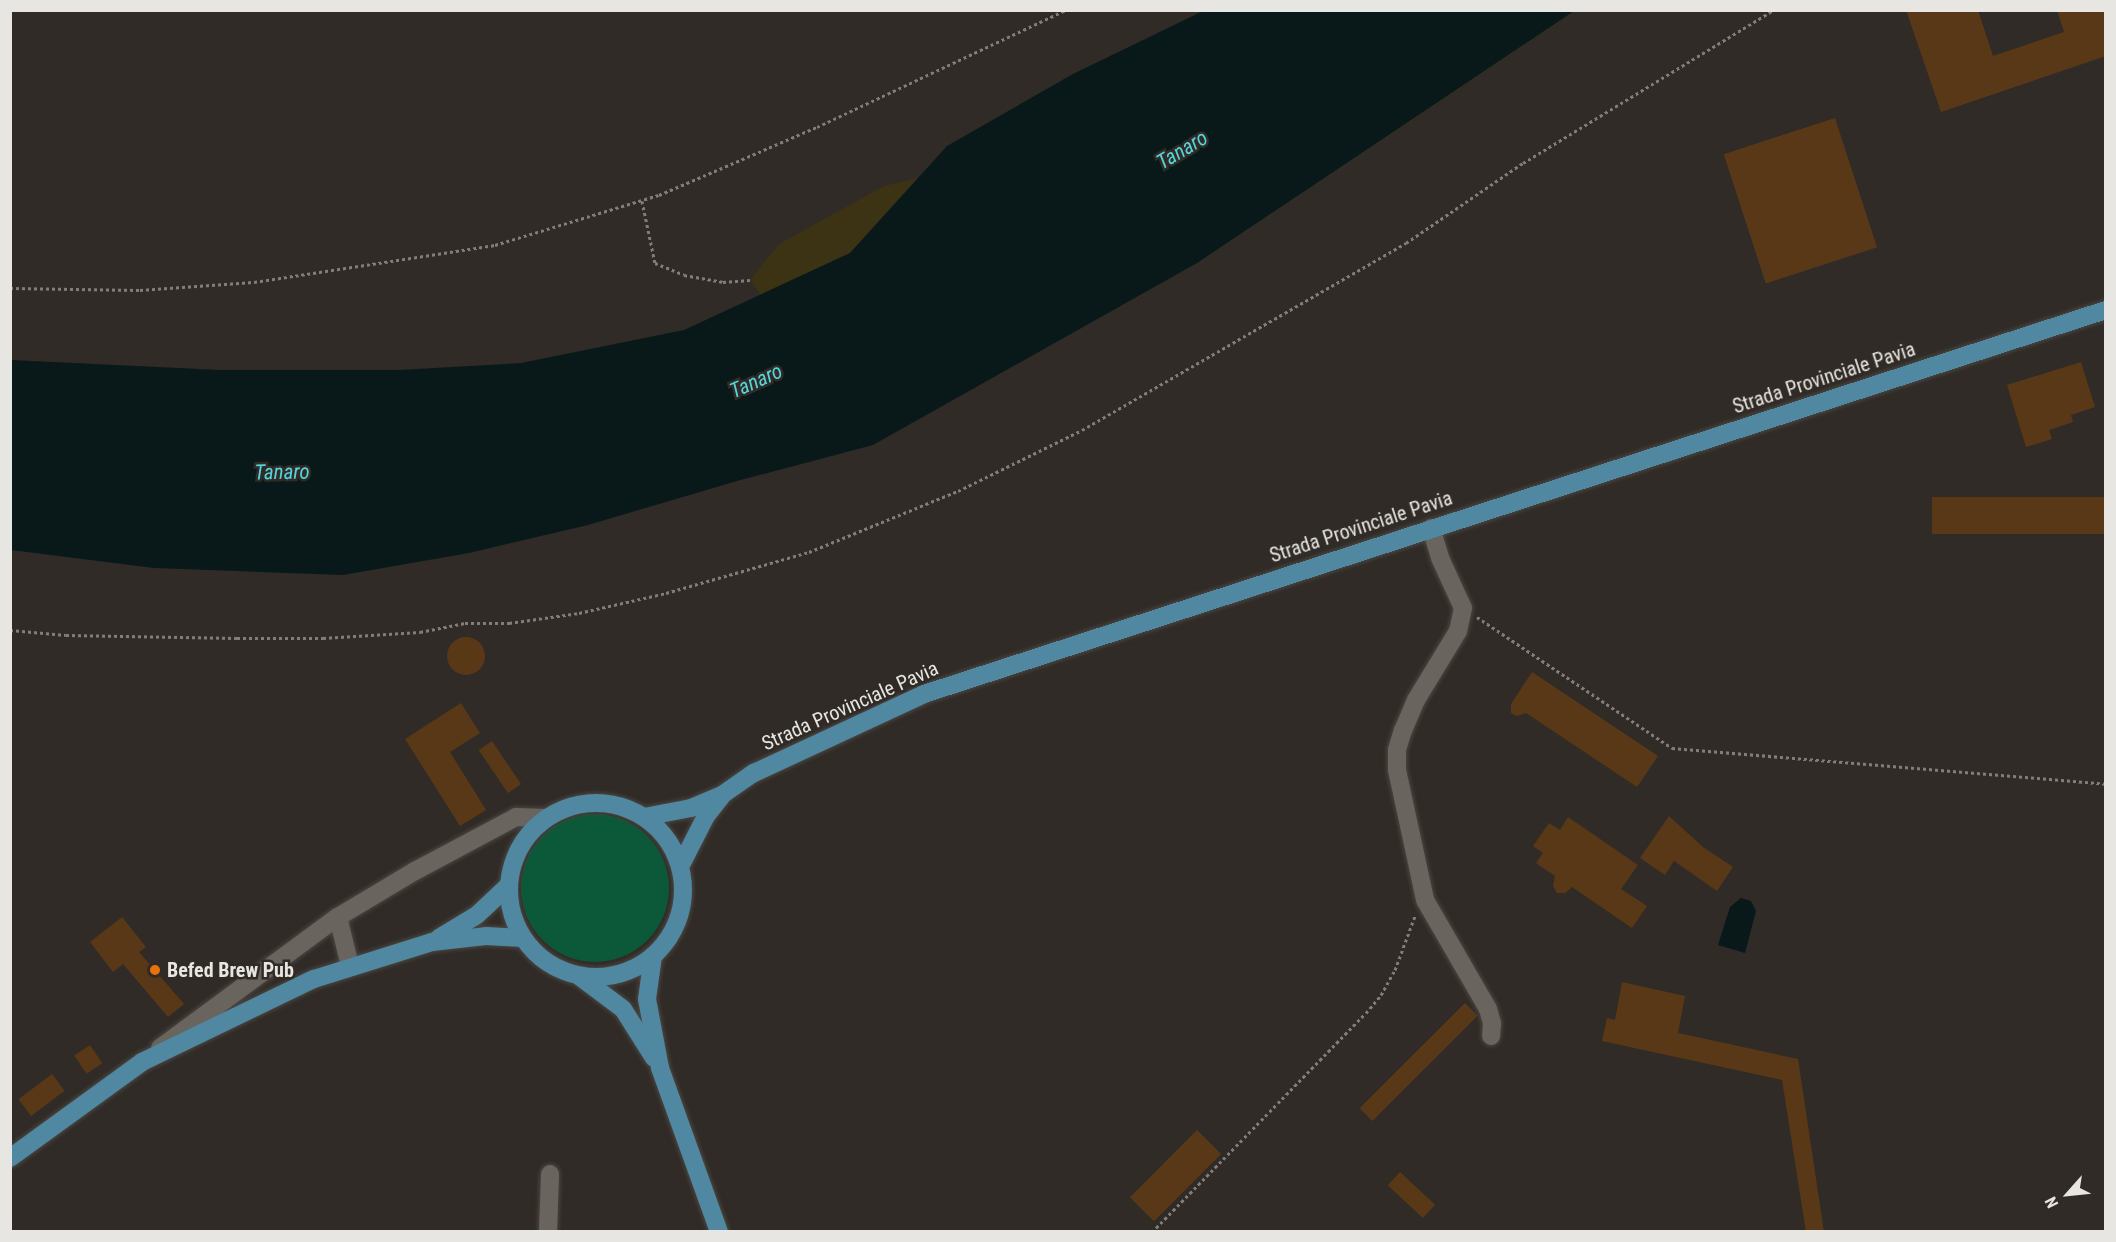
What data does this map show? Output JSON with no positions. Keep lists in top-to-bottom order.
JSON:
{
  "streets": {
    "main road": ["Strada Provinciale Pavia"]
  },
  "water": ["Tanaro"],
  "places": ["Befed Brew Pub"],
  "north": "bottom left"
}
